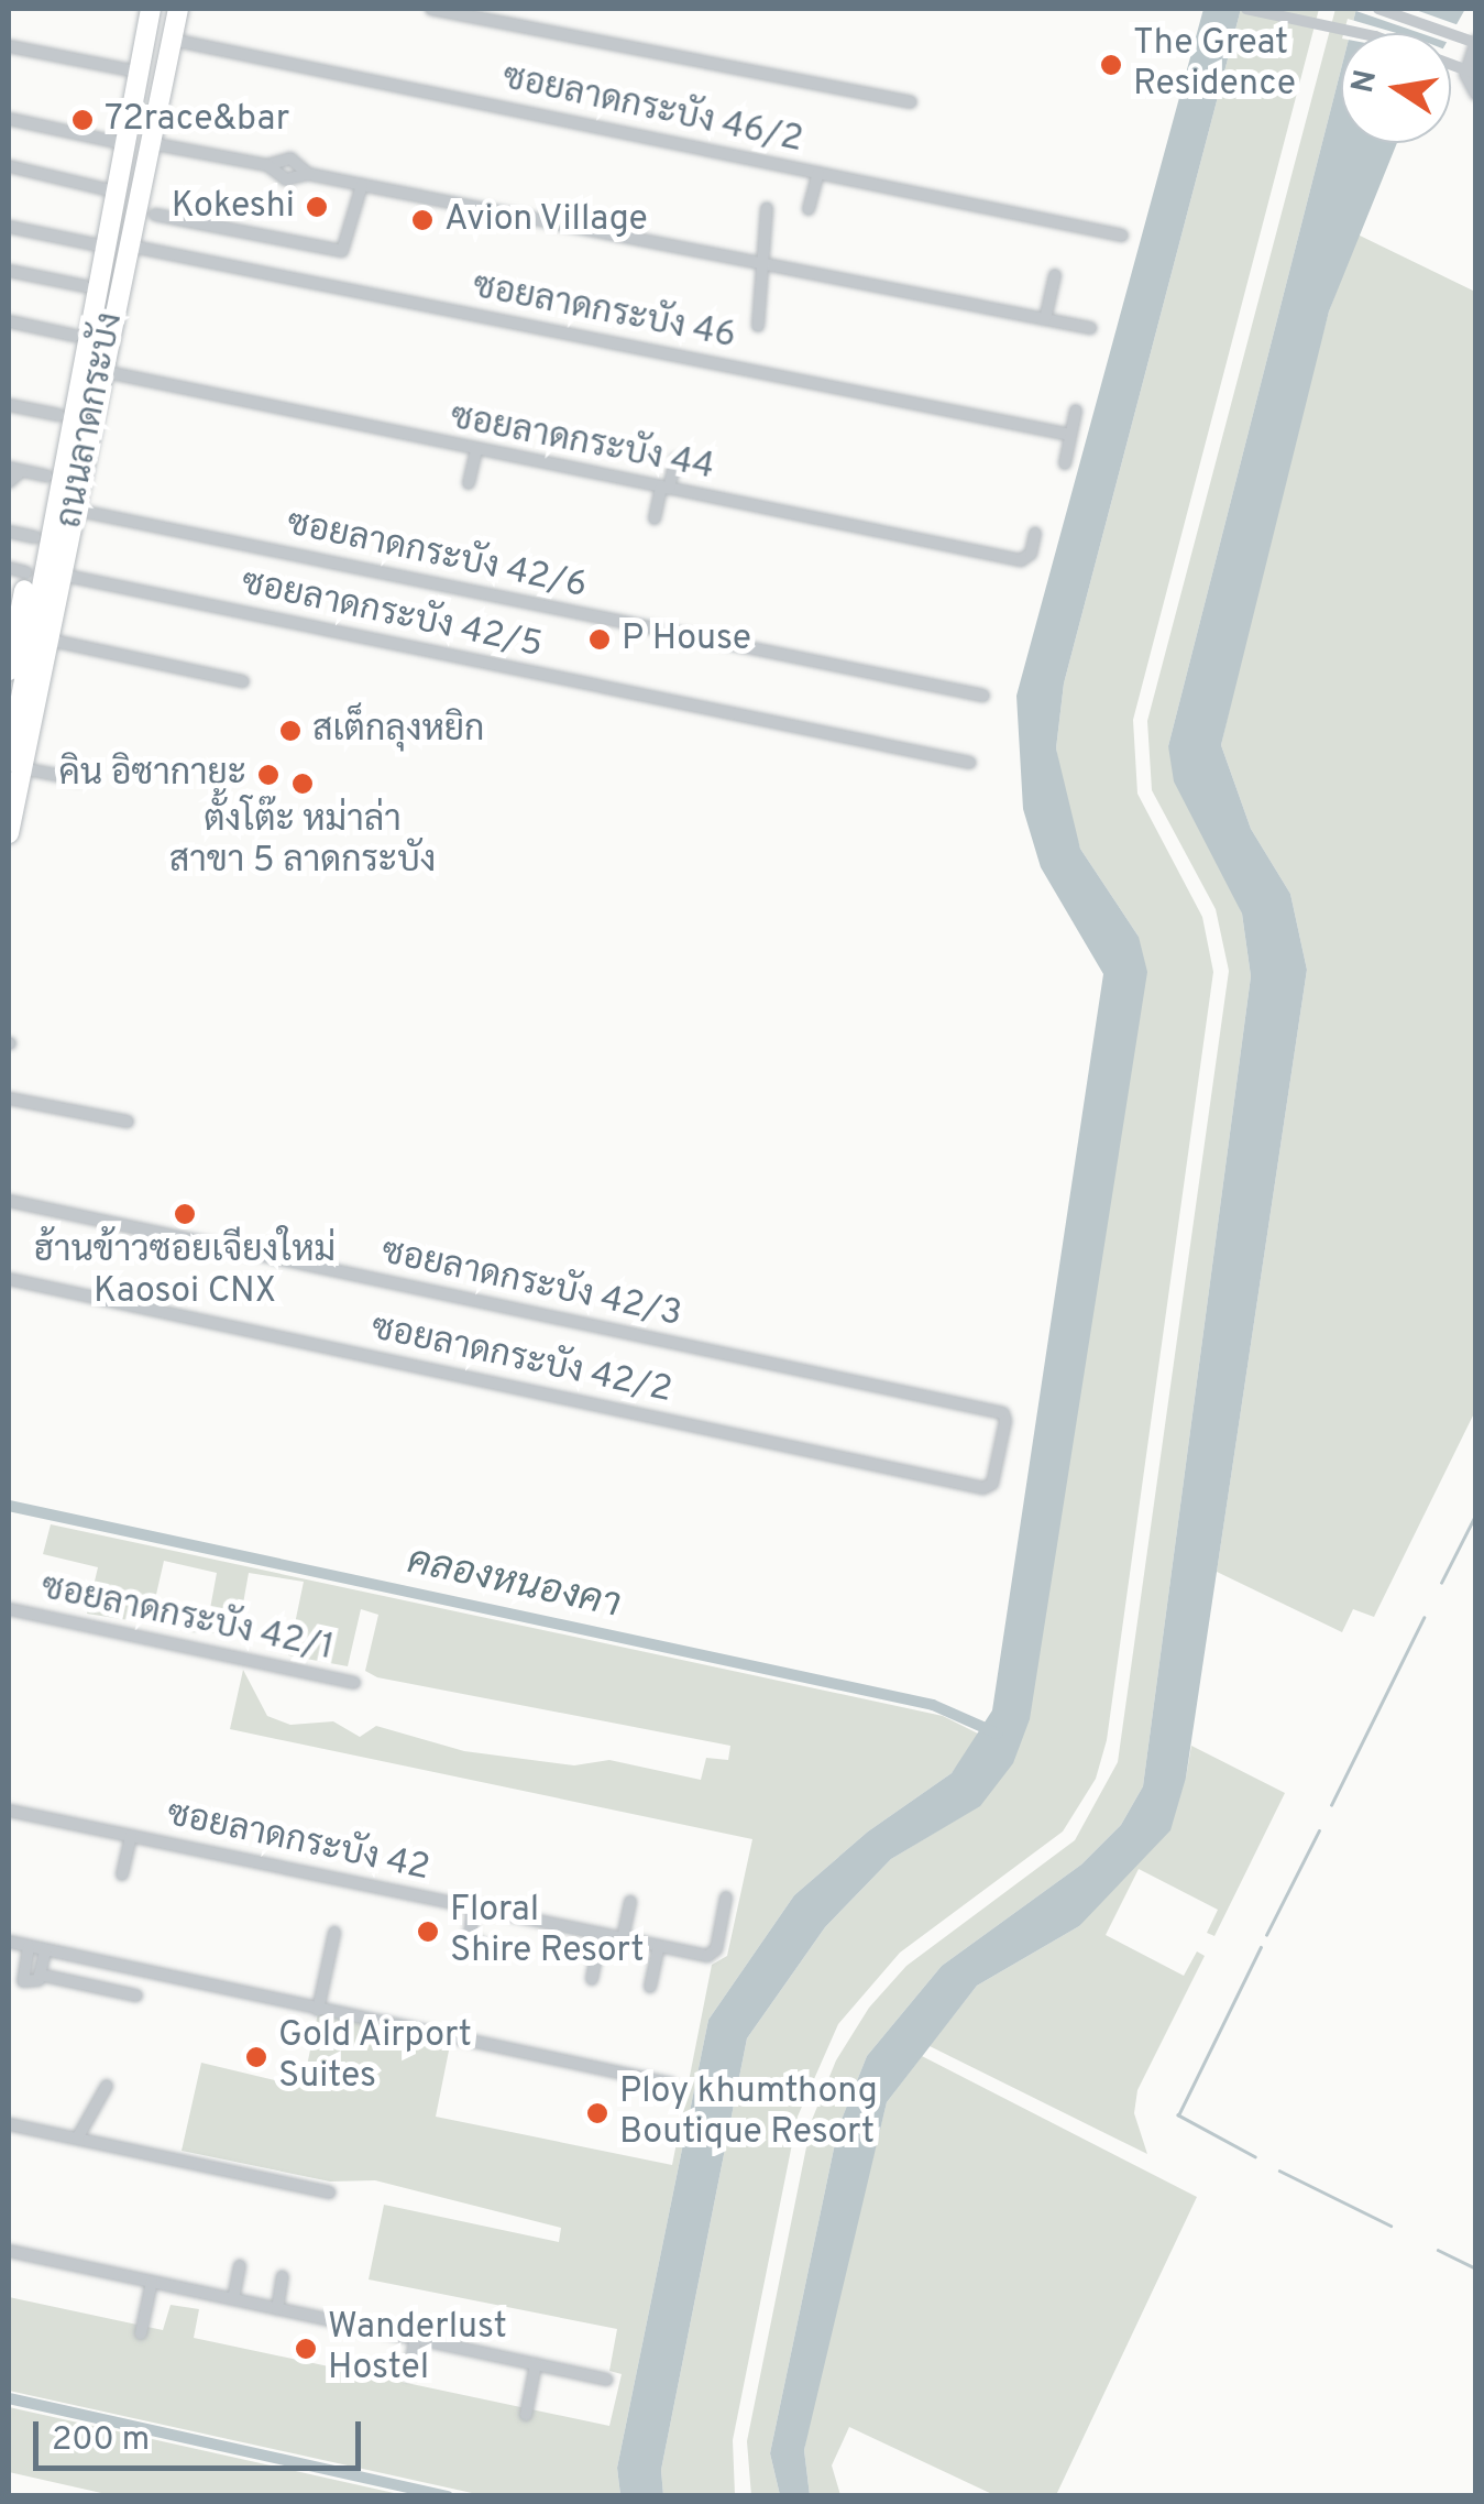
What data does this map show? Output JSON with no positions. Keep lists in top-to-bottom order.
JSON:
{
  "streets": {
    "main road": ["ถนนลาดกระบัง"],
    "street": [
      "ซอยลาดกระบัง 46/2",
      "ซอยลาดกระบัง 46",
      "ซอยลาดกระบัง 44",
      "ซอยลาดกระบัง 42/6",
      "ซอยลาดกระบัง 42/5",
      "ซอยลาดกระบัง 42/3",
      "ซอยลาดกระบัง 42/2",
      "ซอยลาดกระบัง 42/1",
      "ซอยลาดกระบัง 42"
    ]
  },
  "crossings": [
    ["ซอยลาดกระบัง 46/2", "ถนนลาดกระบัง"],
    ["ซอยลาดกระบัง 46", "ถนนลาดกระบัง"],
    ["ถนนลาดกระบัง", "ซอยลาดกระบัง 44"],
    ["ถนนลาดกระบัง", "ซอยลาดกระบัง 42/6"],
    ["ถนนลาดกระบัง", "ซอยลาดกระบัง 42/5"],
    ["ซอยลาดกระบัง 42/3", "ซอยลาดกระบัง 42/2"]
  ],
  "water": ["คลองหนองคา"],
  "places": [
    "The Great Residence",
    "72race&bar",
    "Kokeshi",
    "Avion Village",
    "P House",
    "สเต็กลุงหยิก",
    "คิน อิซากายะ",
    "ตั้งโต๊ะ หม่าล่า สาขา 5 ลาดกระบัง",
    "ฮ้านข้าวซอยเจียงใหม่ Kaosoi CNX",
    "Floral Shire Resort",
    "Gold Airport Suites",
    "Ploy khumthong Boutique Resort",
    "Wanderlust Hostel"
  ],
  "scale_bar": "200 m",
  "north": "left"
}
